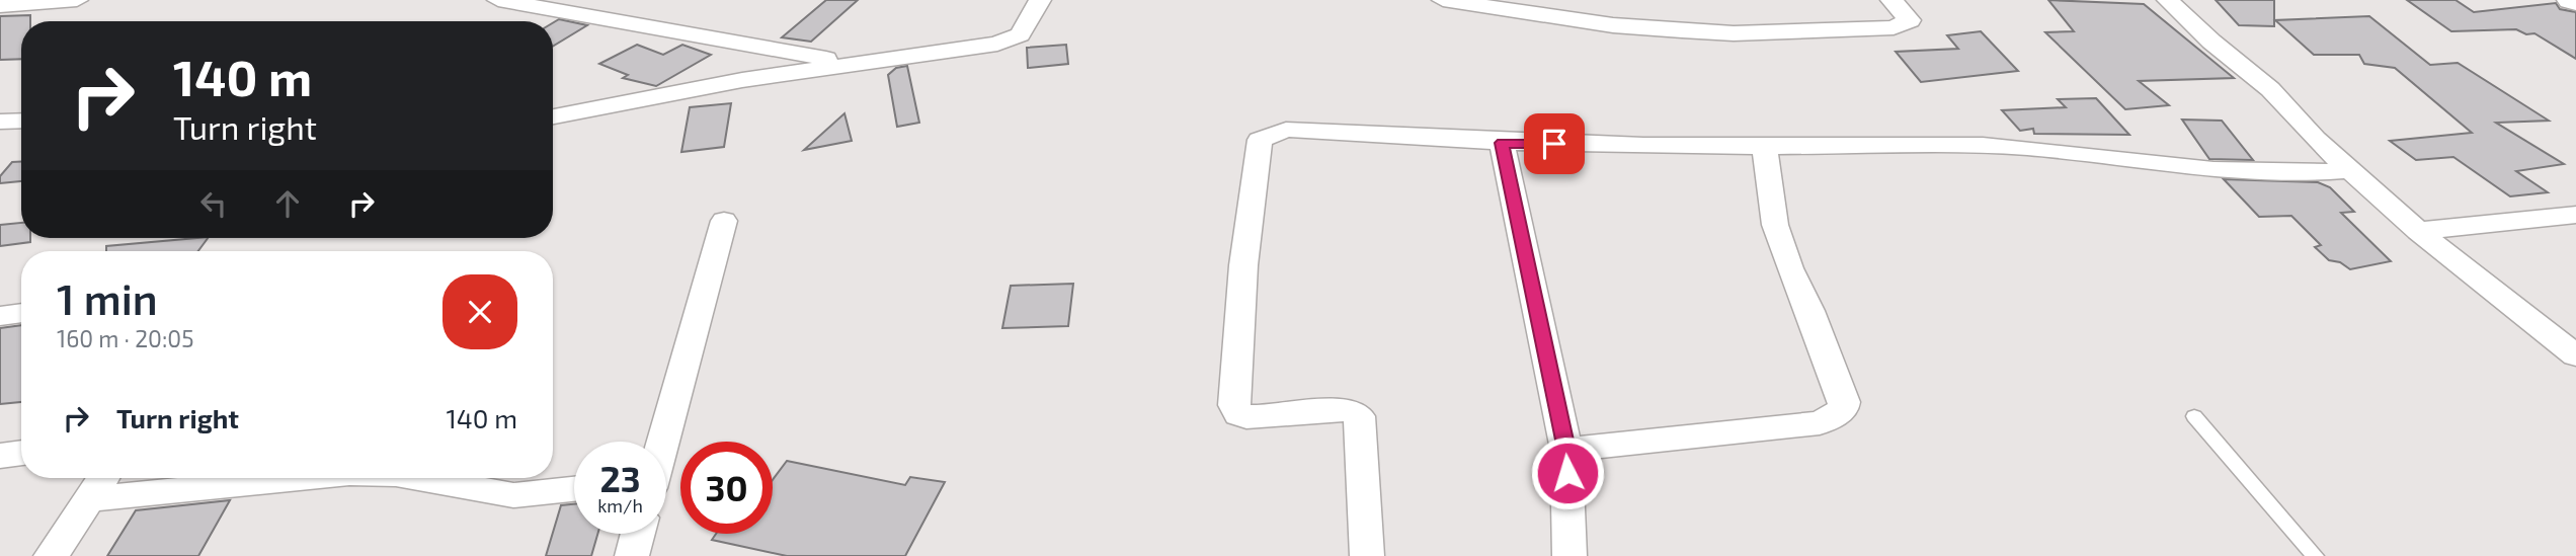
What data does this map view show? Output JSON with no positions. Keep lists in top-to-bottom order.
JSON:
{
  "page": {
    "turn": ["140 m", "Turn right"],
    "heading": ["1 min", "160 m · 20:05"],
    "list": [
      {
        "name": "Turn right",
        "value": "140 m"
      }
    ],
    "speed": "23 km/h",
    "limit": "30"
  }
}
